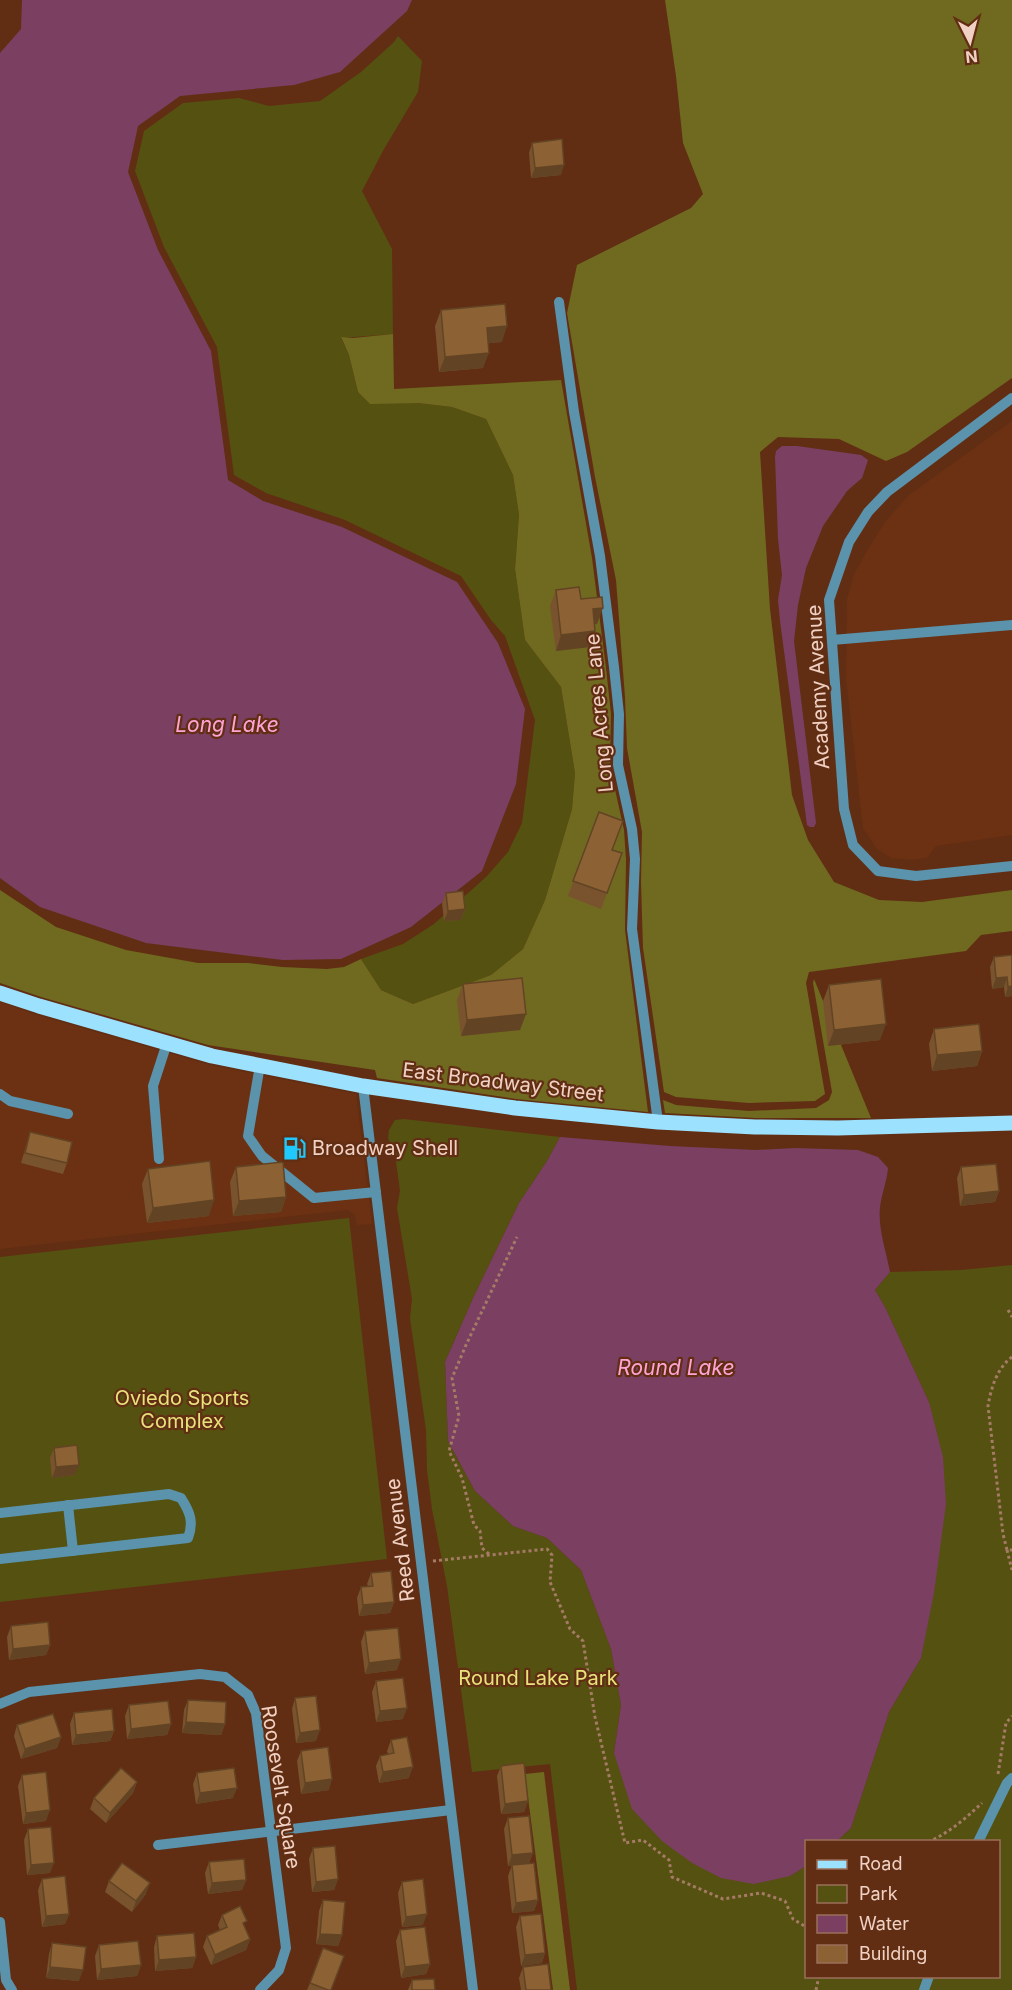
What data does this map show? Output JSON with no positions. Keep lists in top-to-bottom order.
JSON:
{
  "streets": {
    "main road": ["East Broadway Street"],
    "street": [
      "Academy Avenue",
      "Long Acres Lane",
      "Reed Avenue",
      "Roosevelt Square"
    ]
  },
  "crossings": [
    ["Long Acres Lane", "East Broadway Street"],
    ["East Broadway Street", "Reed Avenue"]
  ],
  "water": ["Long Lake", "Round Lake"],
  "parks": ["Oviedo Sports Complex", "Round Lake Park"],
  "places": {
    "fuel station": ["Broadway Shell"]
  },
  "legend": [
    "Road",
    "Park",
    "Water",
    "Building"
  ],
  "north": "bottom"
}
